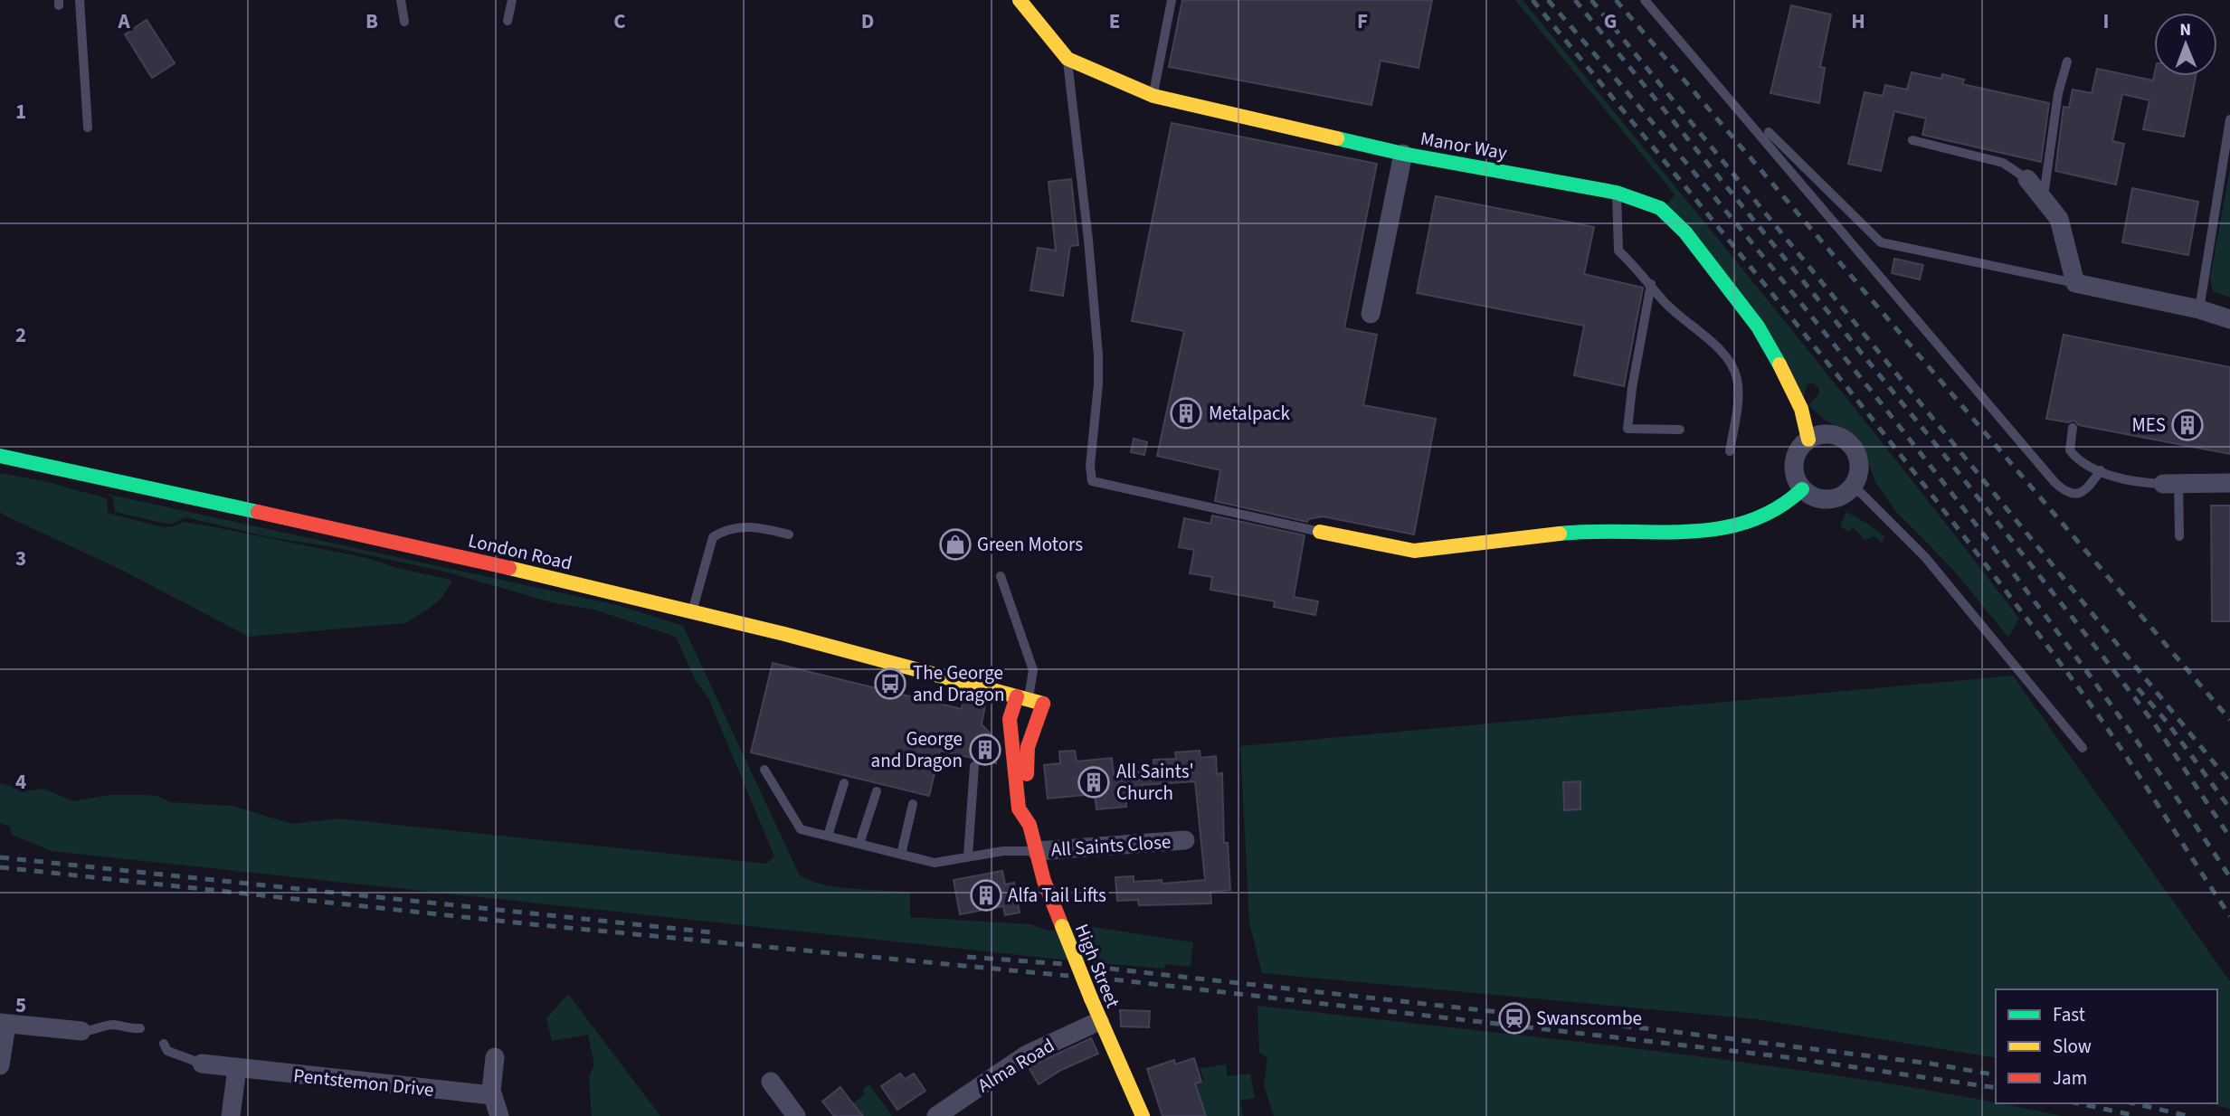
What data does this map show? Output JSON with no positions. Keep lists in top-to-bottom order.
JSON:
{
  "streets": {
    "main road": ["Manor Way", "London Road", "High Street"],
    "street": ["All Saints Close", "Alma Road", "Pentstemon Drive"]
  },
  "crossings": [
    ["London Road", "High Street"],
    ["All Saints Close", "High Street"],
    ["High Street", "Alma Road"]
  ],
  "places": {
    "building": [
      "Metalpack",
      "MES",
      "George and Dragon",
      "All Saints' Church",
      "Alfa Tail Lifts"
    ],
    "shop": ["Green Motors"],
    "bus stop": ["The George and Dragon"],
    "station": ["Swanscombe"]
  },
  "legend": ["Fast", "Slow", "Jam"],
  "north": "top",
  "grid": {
    "columns": [
      "A",
      "B",
      "C",
      "D",
      "E",
      "F",
      "G",
      "H",
      "I"
    ],
    "rows": [
      "1",
      "2",
      "3",
      "4",
      "5"
    ]
  }
}
